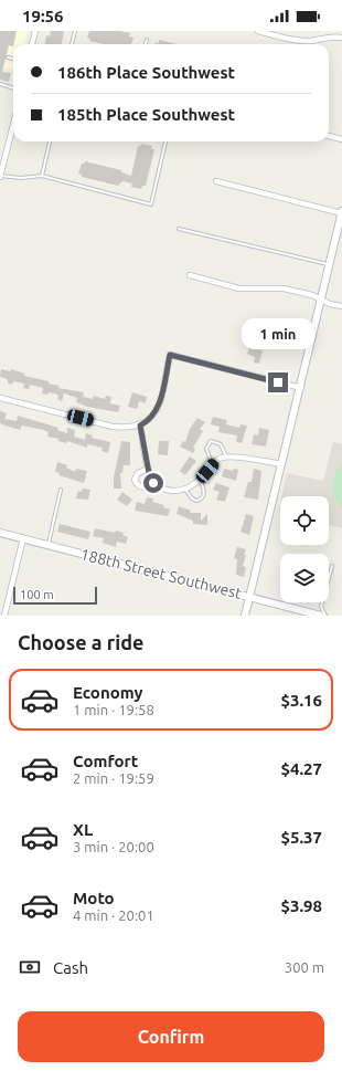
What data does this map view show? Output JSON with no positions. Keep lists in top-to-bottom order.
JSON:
{
  "streets": {
    "street": ["188th Street Southwest"]
  },
  "scale_bar": "100 m",
  "page": {
    "status": "19:56",
    "banner": ["186th Place Southwest", "185th Place Southwest"],
    "bubble": "1 min",
    "scale": "100 m",
    "heading": "Choose a ride",
    "list": [
      {
        "name": "Economy",
        "note": "1 min · 19:58",
        "value": "$3.16"
      },
      {
        "name": "Comfort",
        "note": "2 min · 19:59",
        "value": "$4.27"
      },
      {
        "name": "XL",
        "note": "3 min · 20:00",
        "value": "$5.37"
      },
      {
        "name": "Moto",
        "note": "4 min · 20:01",
        "value": "$3.98"
      }
    ],
    "pay": ["Cash", "300 m"],
    "buttons": "Confirm"
  }
}
